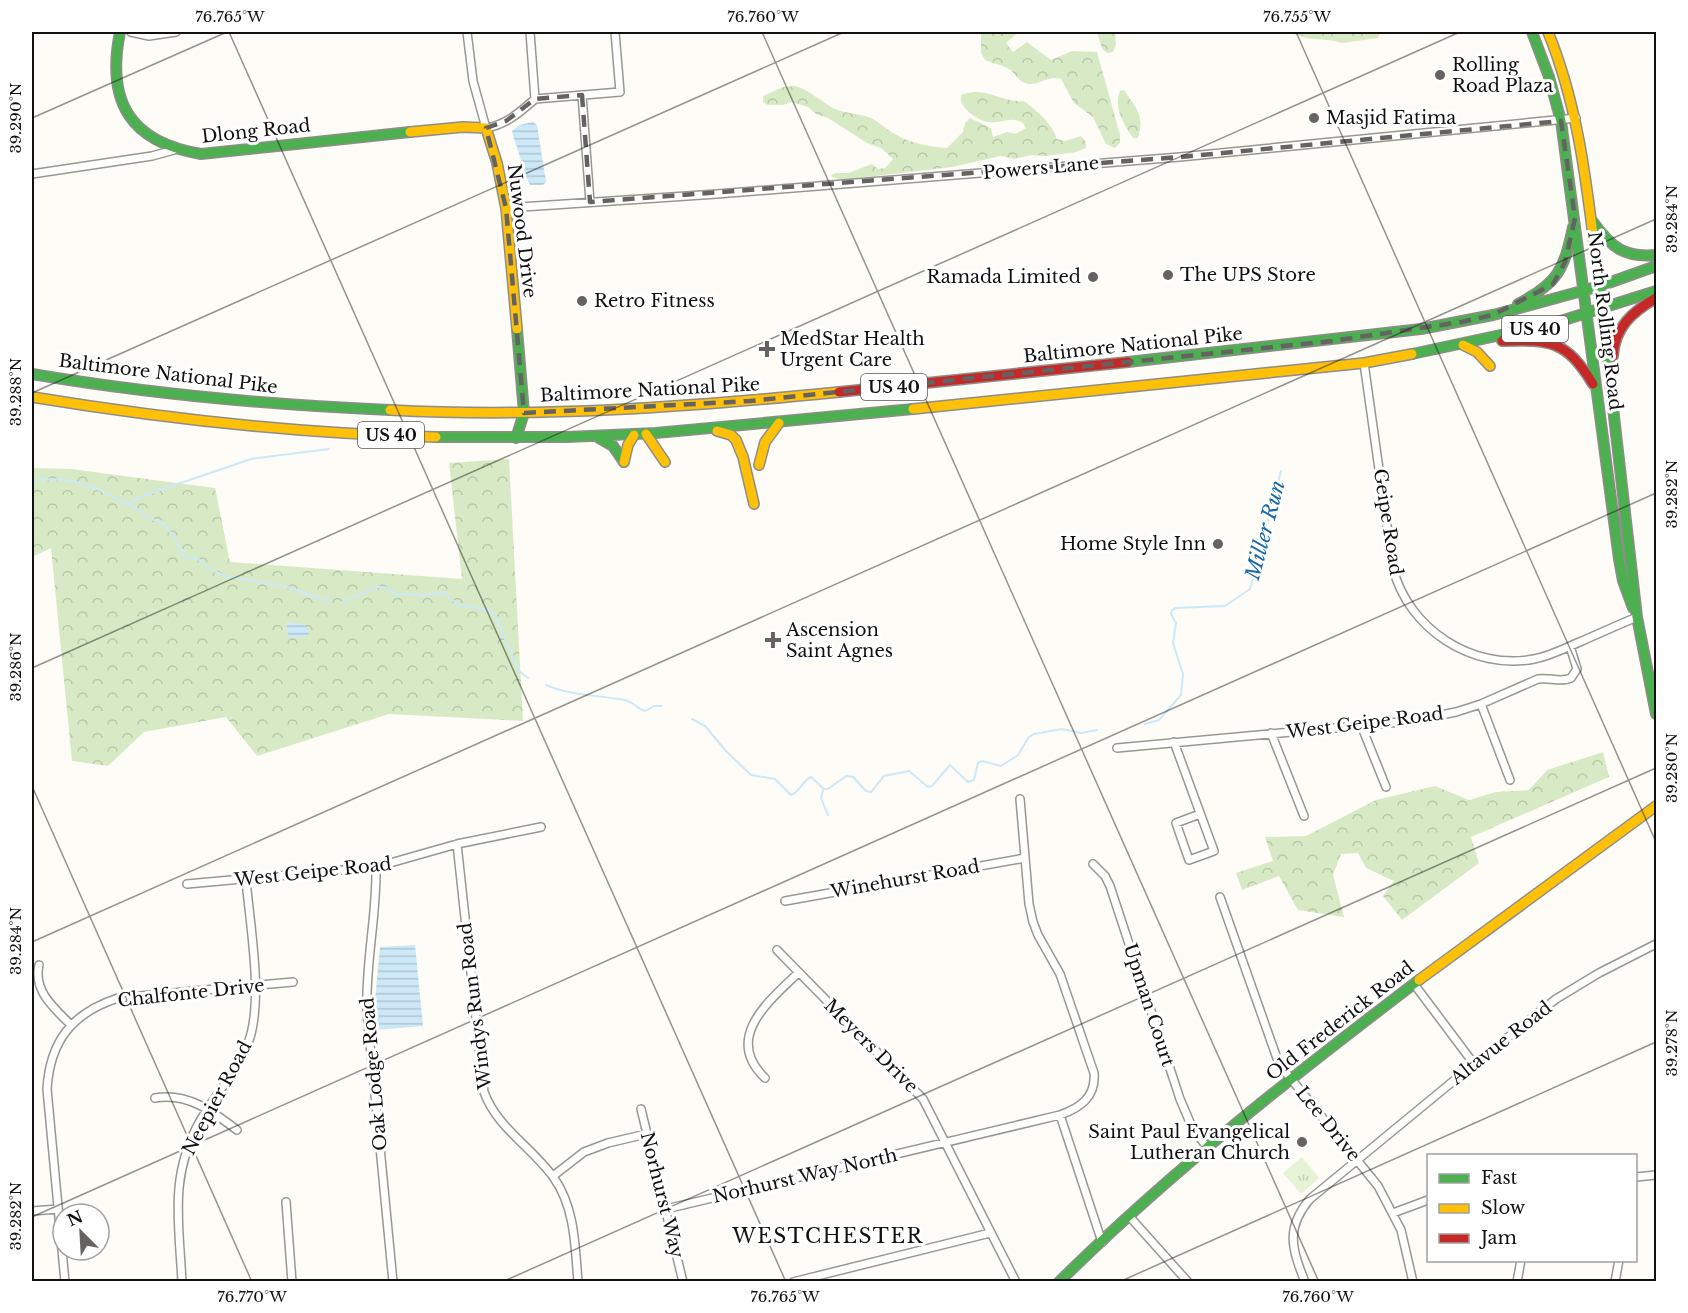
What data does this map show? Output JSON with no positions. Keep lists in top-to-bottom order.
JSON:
{
  "streets": {
    "main road": [
      "Dlong Road",
      "Nuwood Drive",
      "North Rolling Road",
      "US 40",
      "Baltimore National Pike",
      "Old Frederick Road"
    ],
    "street": [
      "Powers Lane",
      "Geipe Road",
      "West Geipe Road",
      "Winehurst Road",
      "Chalfonte Drive",
      "Upman Court",
      "Windys Run Road",
      "Altavue Road",
      "Meyers Drive",
      "Oak Lodge Road",
      "Neepier Road",
      "Lee Drive",
      "Norhurst Way North",
      "Norhurst Way"
    ]
  },
  "crossings": [
    ["Dlong Road", "Nuwood Drive"],
    ["Powers Lane", "Nuwood Drive"],
    ["Powers Lane", "North Rolling Road"],
    ["Nuwood Drive", "US 40"],
    ["Nuwood Drive", "Baltimore National Pike"],
    ["North Rolling Road", "US 40"],
    ["North Rolling Road", "Baltimore National Pike"],
    ["North Rolling Road", "Geipe Road"],
    ["US 40", "Geipe Road"],
    ["Geipe Road", "West Geipe Road"],
    ["West Geipe Road", "Windys Run Road"],
    ["West Geipe Road", "Oak Lodge Road"],
    ["West Geipe Road", "Neepier Road"],
    ["Chalfonte Drive", "Neepier Road"],
    ["Upman Court", "Old Frederick Road"],
    ["Old Frederick Road", "Lee Drive"],
    ["Altavue Road", "Lee Drive"],
    ["Meyers Drive", "Norhurst Way North"],
    ["Norhurst Way North", "Norhurst Way"]
  ],
  "districts": ["WESTCHESTER"],
  "water": ["Miller Run"],
  "places": {
    "other": [
      "Rolling Road Plaza",
      "Masjid Fatima",
      "The UPS Store",
      "Ramada Limited",
      "Retro Fitness",
      "Home Style Inn",
      "Saint Paul Evangelical Lutheran Church"
    ],
    "health": ["MedStar Health Urgent Care", "Ascension Saint Agnes"]
  },
  "legend": ["Fast", "Slow", "Jam"],
  "north": "top left",
  "coordinates": [
    "76.765°W",
    "76.760°W",
    "76.755°W",
    "39.290°N",
    "39.284°N",
    "39.288°N",
    "39.282°N",
    "39.286°N",
    "39.280°N",
    "39.278°N",
    "76.770°W"
  ]
}
